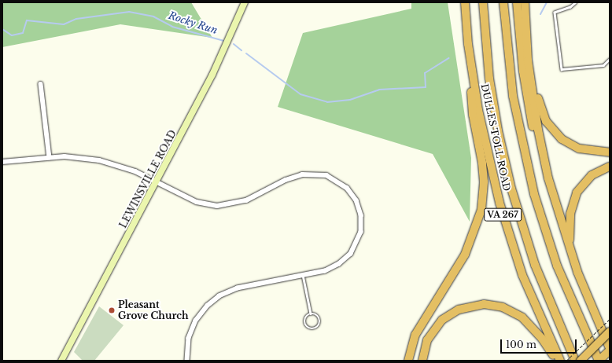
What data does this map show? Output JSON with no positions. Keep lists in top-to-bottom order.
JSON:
{
  "streets": {
    "highway": ["DULLES TOLL ROAD", "VA 267"],
    "main road": ["LEWINSVILLE ROAD"]
  },
  "water": ["Rocky Run"],
  "places": ["Pleasant Grove Church"],
  "scale_bar": "100 m"
}
